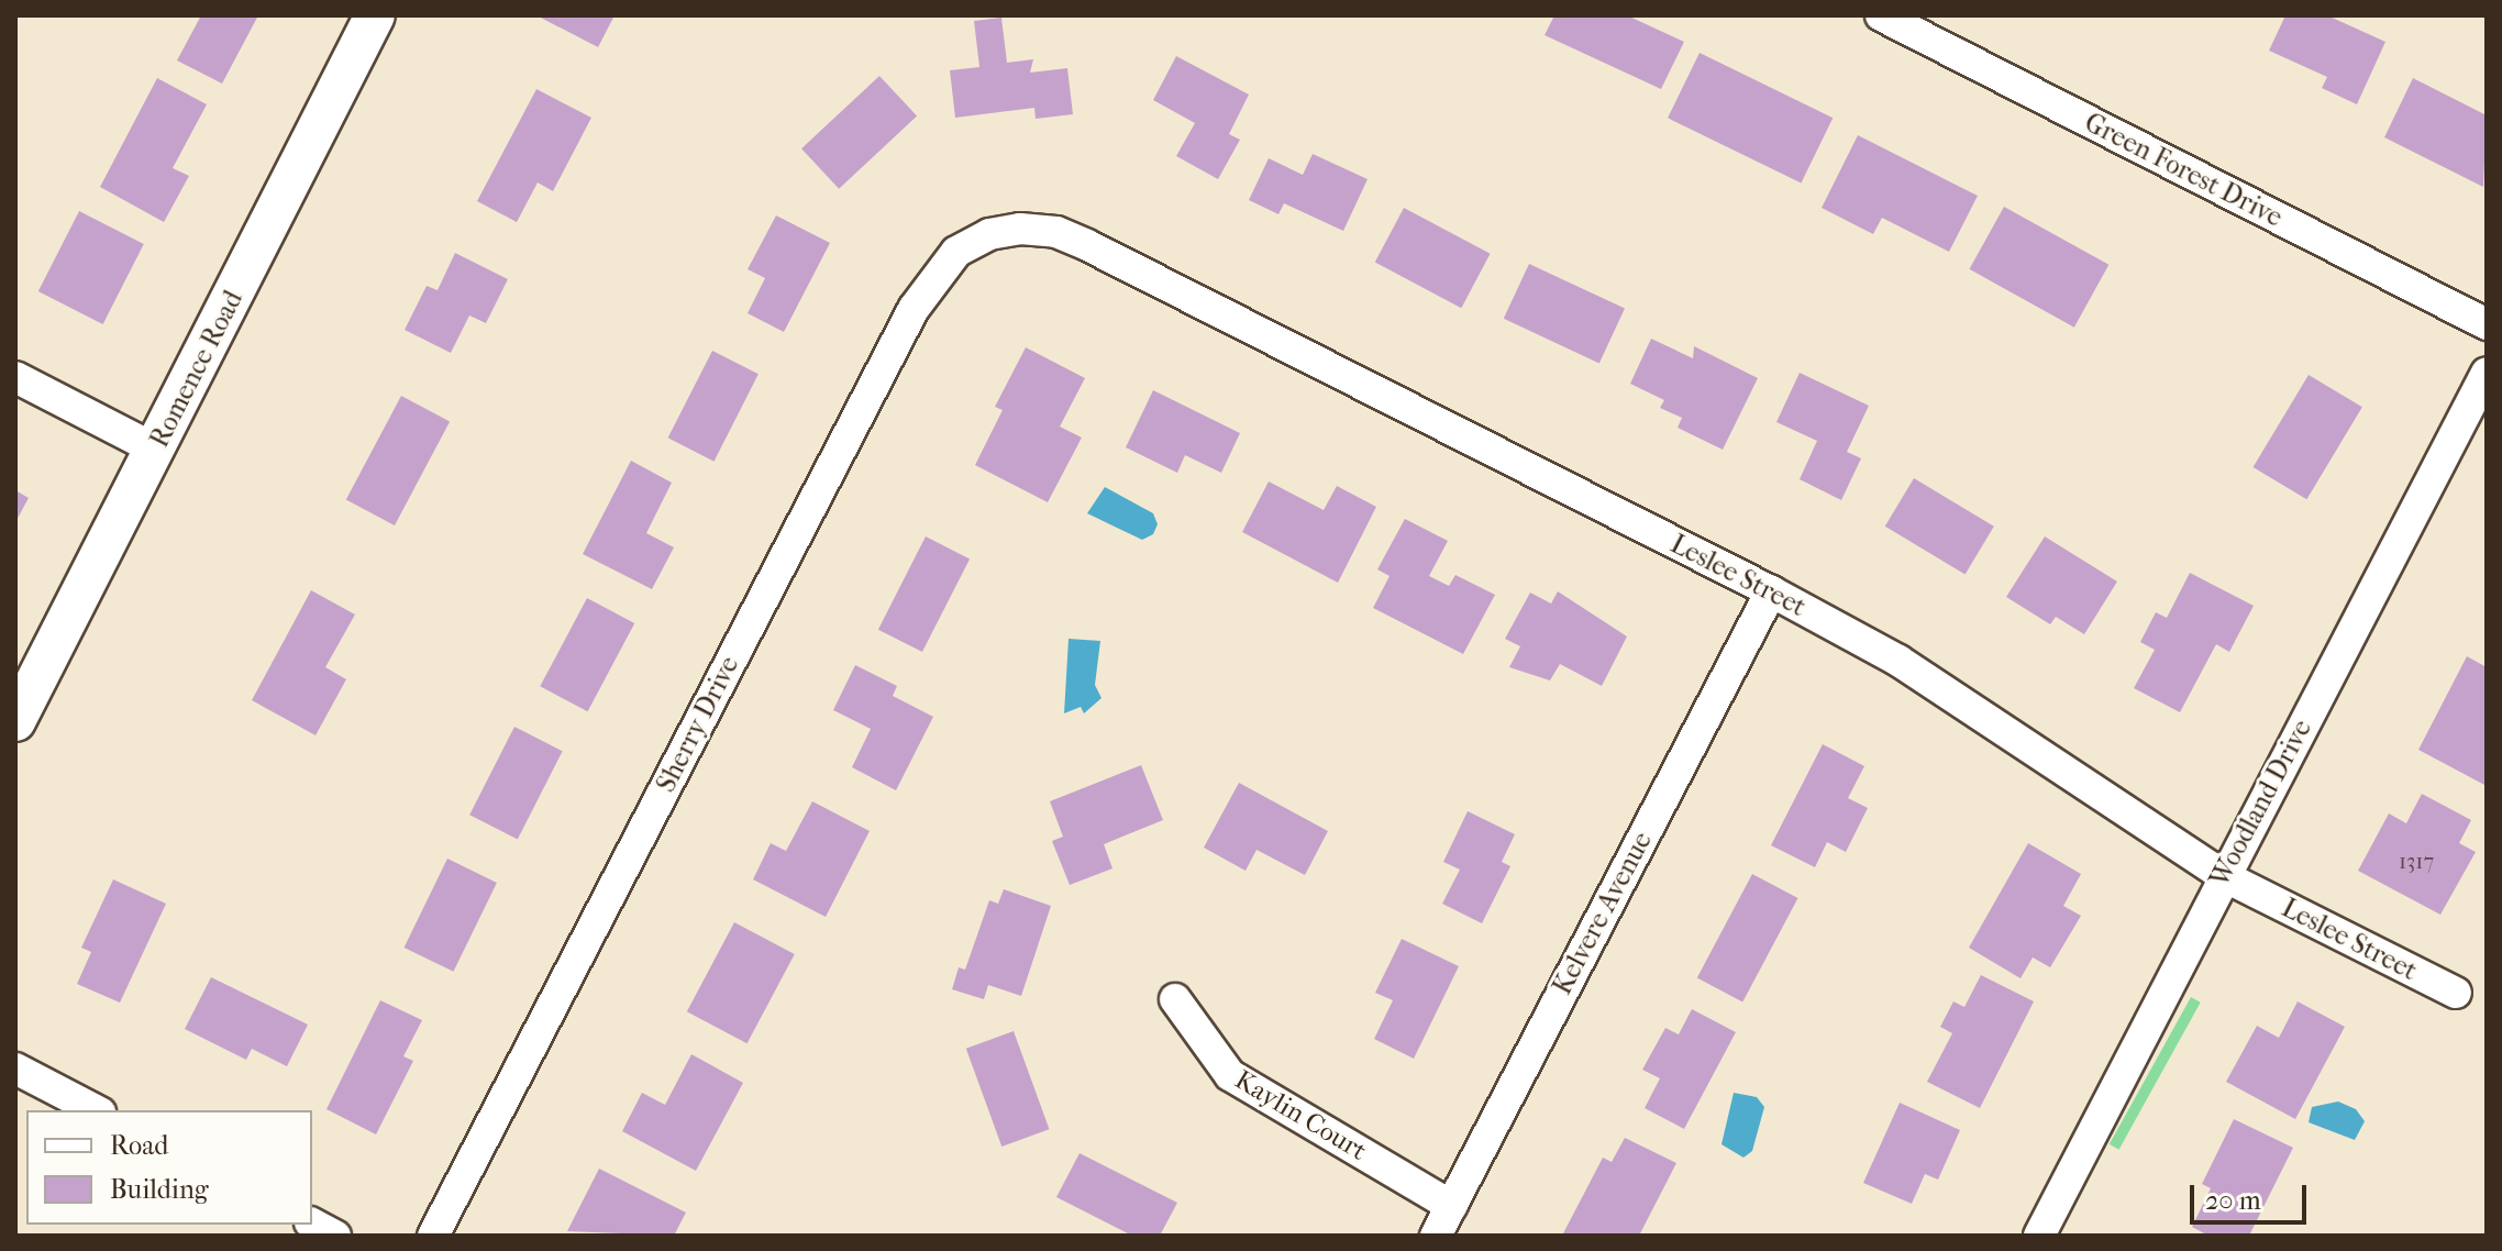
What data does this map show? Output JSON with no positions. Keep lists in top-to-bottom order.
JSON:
{
  "streets": {
    "street": [
      "Green Forest Drive",
      "Romence Road",
      "Leslee Street",
      "Sherry Drive",
      "Woodland Drive",
      "Kelvere Avenue",
      "Kaylin Court"
    ]
  },
  "crossings": [
    ["Leslee Street", "Sherry Drive"],
    ["Leslee Street", "Woodland Drive"],
    ["Leslee Street", "Kelvere Avenue"],
    ["Kelvere Avenue", "Kaylin Court"]
  ],
  "house_numbers": ["1317"],
  "legend": ["Road", "Building"],
  "scale_bar": "20 m"
}
